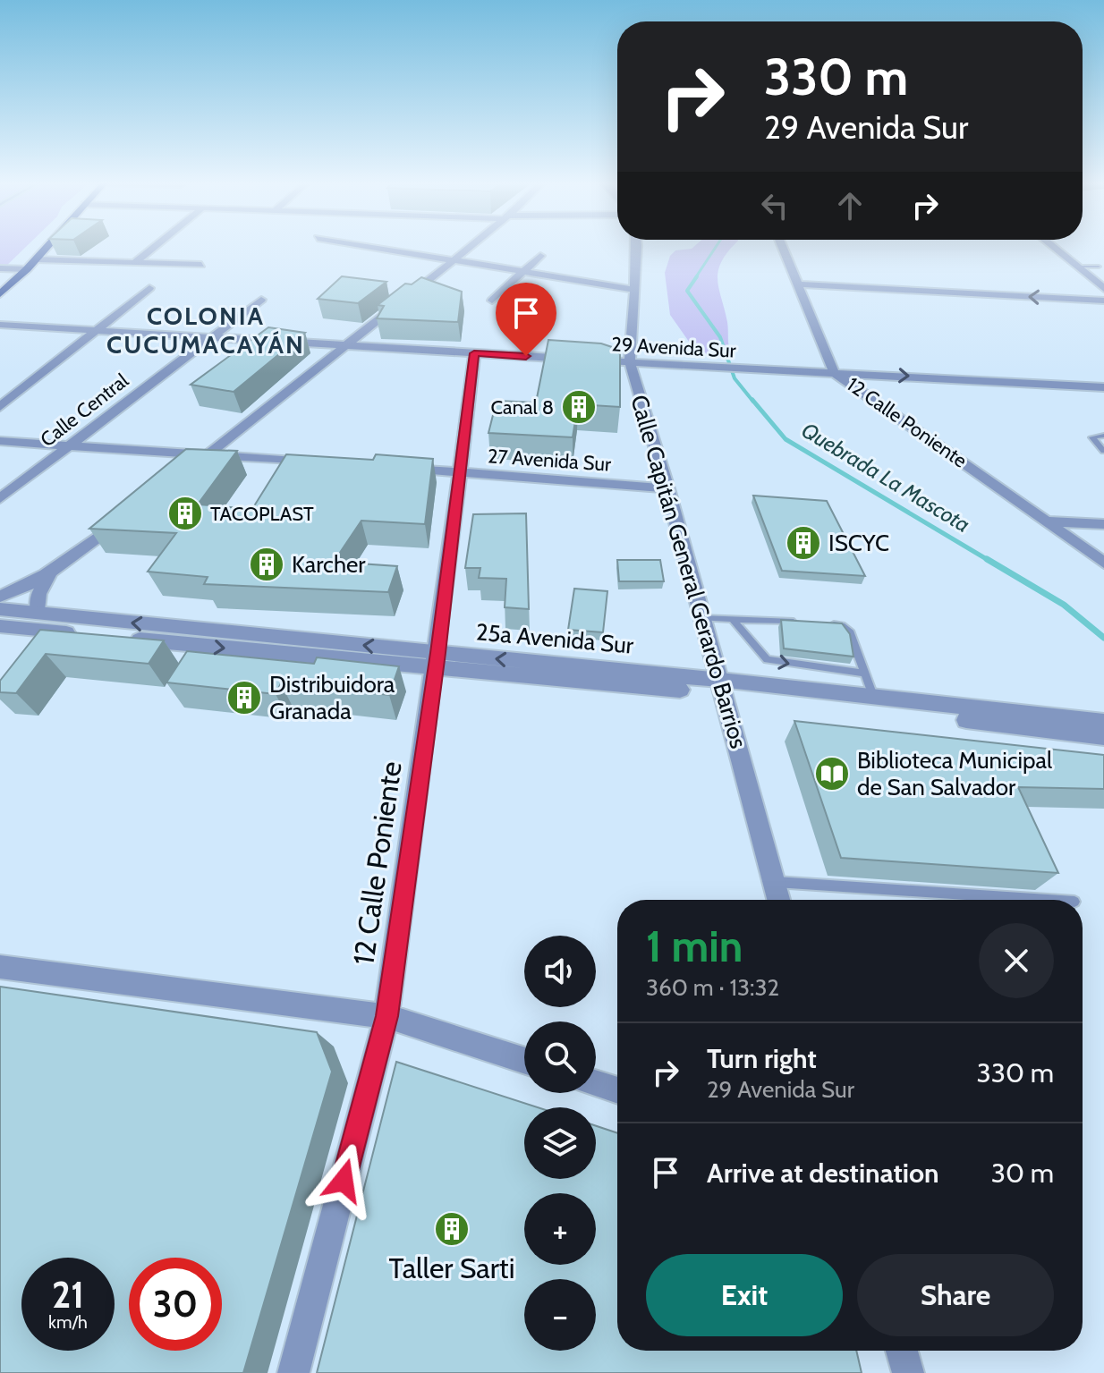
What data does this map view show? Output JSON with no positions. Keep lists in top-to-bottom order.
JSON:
{
  "streets": {
    "street": [
      "29 Avenida Sur",
      "Calle Central",
      "12 Calle Poniente",
      "27 Avenida Sur",
      "Calle Capitán General Gerardo Barrios",
      "25a Avenida Sur"
    ]
  },
  "crossings": [
    ["29 Avenida Sur", "Calle Central"],
    ["29 Avenida Sur", "12 Calle Poniente"],
    ["29 Avenida Sur", "Calle Capitán General Gerardo Barrios"],
    ["12 Calle Poniente", "27 Avenida Sur"],
    ["12 Calle Poniente", "25a Avenida Sur"],
    ["27 Avenida Sur", "Calle Capitán General Gerardo Barrios"],
    ["Calle Capitán General Gerardo Barrios", "25a Avenida Sur"]
  ],
  "districts": ["COLONIA CUCUMACAYÁN"],
  "water": ["Quebrada La Mascota"],
  "places": {
    "building": [
      "Canal 8",
      "TACOPLAST",
      "ISCYC",
      "Karcher",
      "Distribuidora Granada",
      "Taller Sarti"
    ],
    "library": ["Biblioteca Municipal de San Salvador"]
  },
  "page": {
    "turn": ["330 m", "29 Avenida Sur"],
    "heading": ["1 min", "360 m · 13:32"],
    "map_buttons": ["+", "−"],
    "list": [
      {
        "name": "Turn right",
        "note": "29 Avenida Sur",
        "value": "330 m"
      },
      {
        "name": "Arrive at destination",
        "value": "30 m"
      }
    ],
    "buttons": ["Exit", "Share"],
    "speed": "21 km/h",
    "limit": "30"
  }
}
